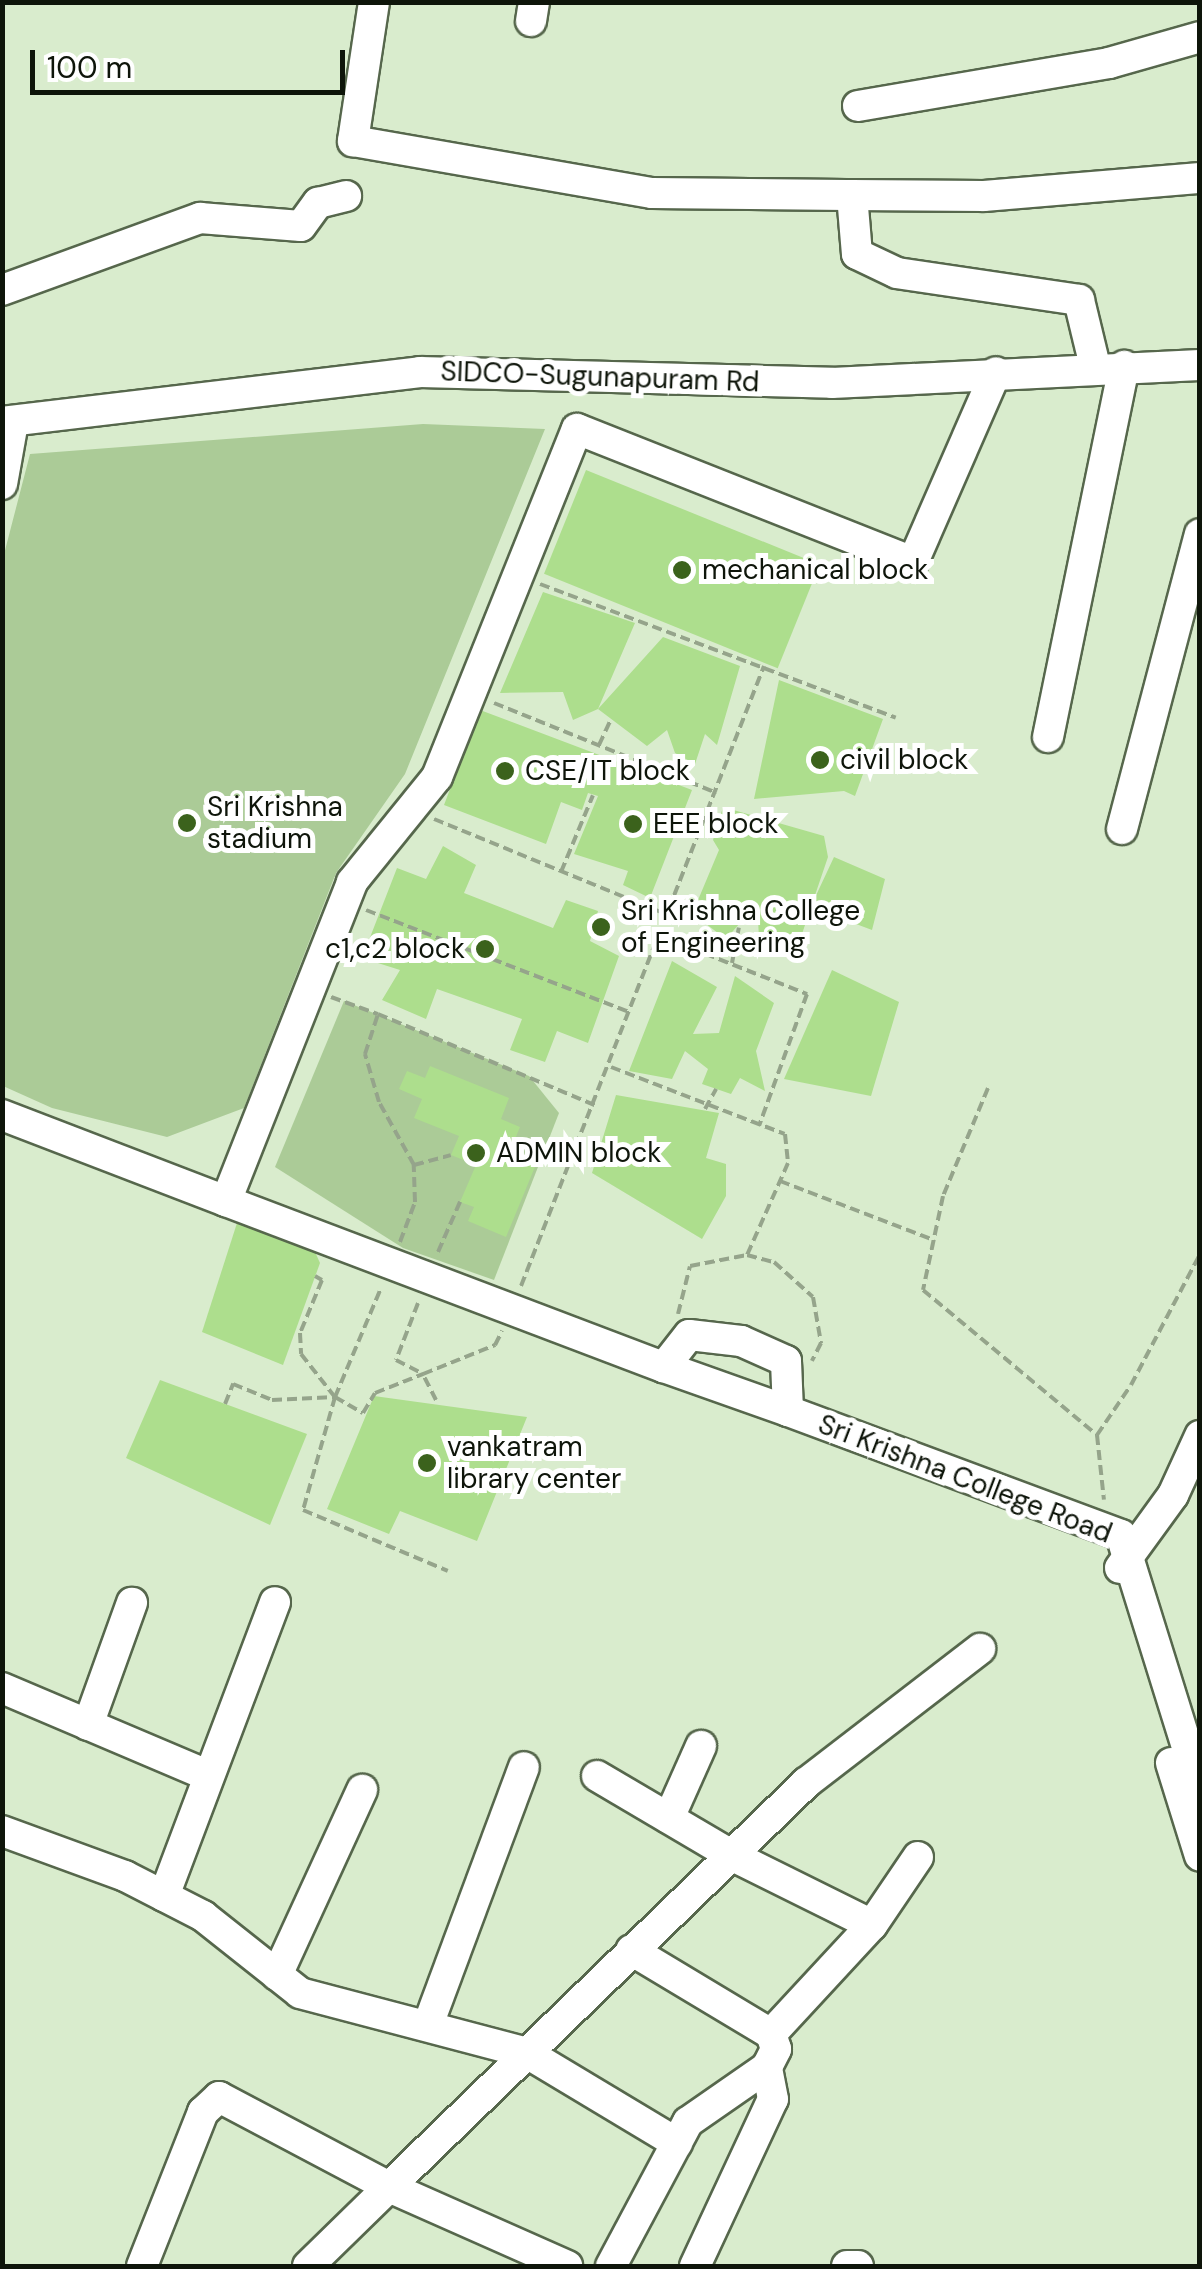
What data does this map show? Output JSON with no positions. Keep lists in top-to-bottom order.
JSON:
{
  "streets": {
    "street": ["SIDCO-Sugunapuram Rd", "Sri Krishna College Road"]
  },
  "places": [
    "mechanical block",
    "civil block",
    "CSE/IT block",
    "Sri Krishna stadium",
    "EEE block",
    "Sri Krishna College of Engineering",
    "c1,c2 block",
    "ADMIN block",
    "vankatram library center"
  ],
  "scale_bar": "100 m"
}
